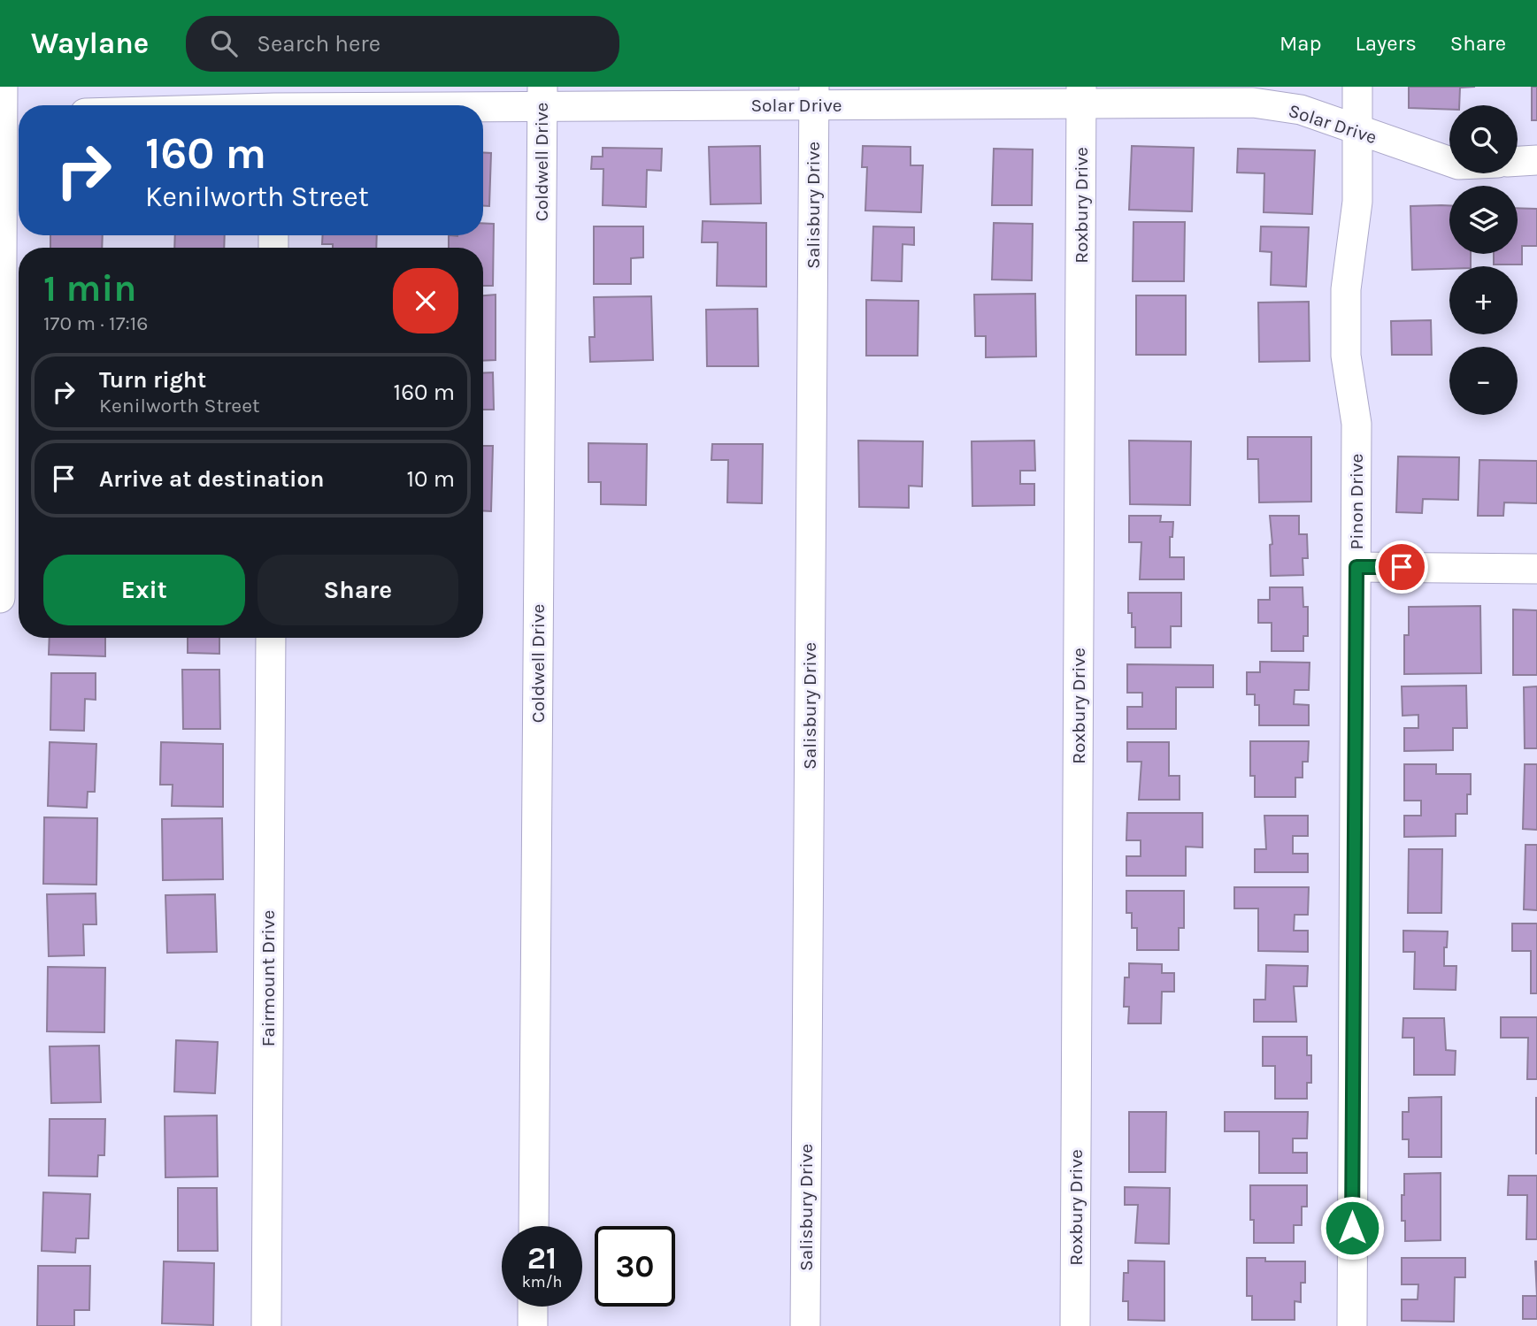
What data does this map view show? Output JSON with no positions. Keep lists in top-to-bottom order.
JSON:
{
  "streets": {
    "street": [
      "Solar Drive",
      "Coldwell Drive",
      "Salisbury Drive",
      "Roxbury Drive",
      "Pinon Drive",
      "Fairmount Drive"
    ]
  },
  "crossings": [
    ["Solar Drive", "Coldwell Drive"],
    ["Solar Drive", "Salisbury Drive"],
    ["Solar Drive", "Roxbury Drive"],
    ["Solar Drive", "Pinon Drive"]
  ],
  "page": {
    "header": "Waylane",
    "search": "Search here",
    "nav": ["Map", "Layers", "Share"],
    "map_buttons": ["+", "−"],
    "turn": ["160 m", "Kenilworth Street"],
    "heading": ["1 min", "170 m · 17:16"],
    "list": [
      {
        "name": "Turn right",
        "note": "Kenilworth Street",
        "value": "160 m"
      },
      {
        "name": "Arrive at destination",
        "value": "10 m"
      }
    ],
    "buttons": ["Exit", "Share"],
    "speed": "21 km/h",
    "limit": "30"
  }
}
